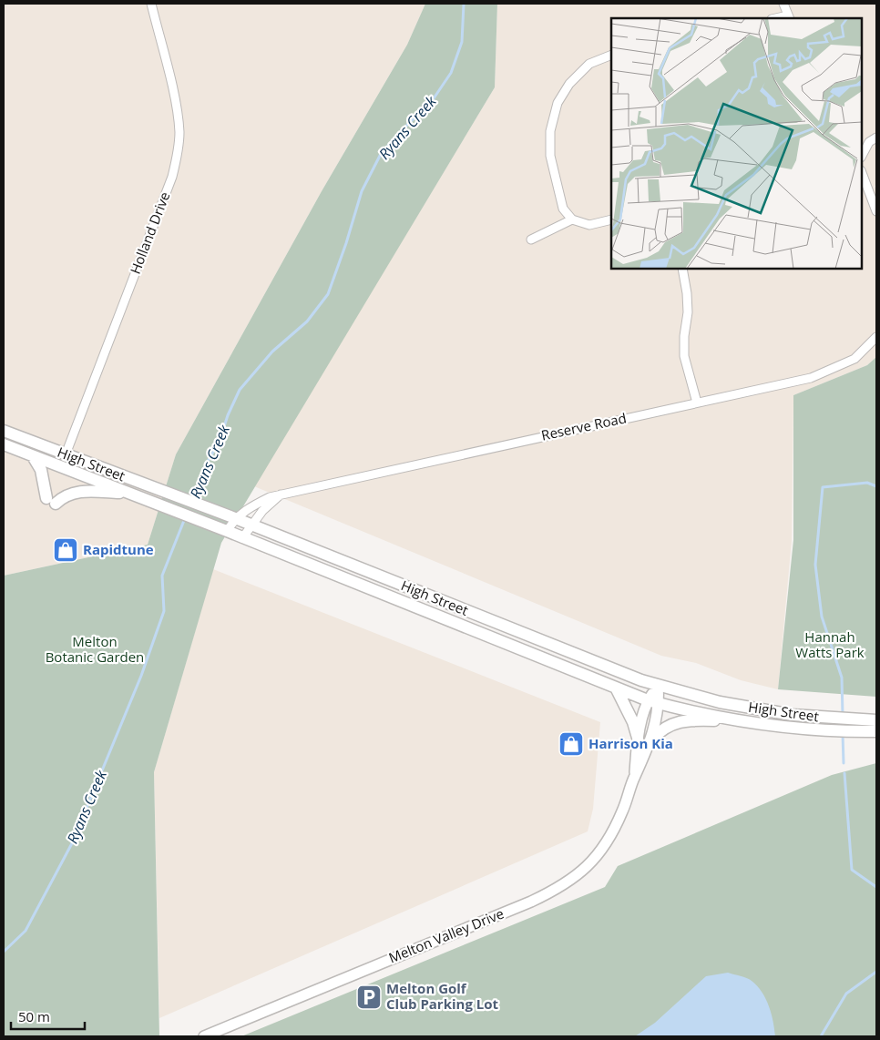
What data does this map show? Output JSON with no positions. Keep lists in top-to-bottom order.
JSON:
{
  "streets": {
    "main road": ["High Street"],
    "street": ["Holland Drive", "Reserve Road", "Melton Valley Drive"]
  },
  "crossings": [
    ["Holland Drive", "High Street"],
    ["Reserve Road", "High Street"],
    ["High Street", "Melton Valley Drive"]
  ],
  "water": ["Ryans Creek"],
  "parks": ["Hannah Watts Park", "Melton Botanic Garden"],
  "places": {
    "shop": ["Rapidtune", "Harrison Kia"],
    "parking": ["Melton Golf Club Parking Lot"]
  },
  "scale_bar": "50 m"
}
